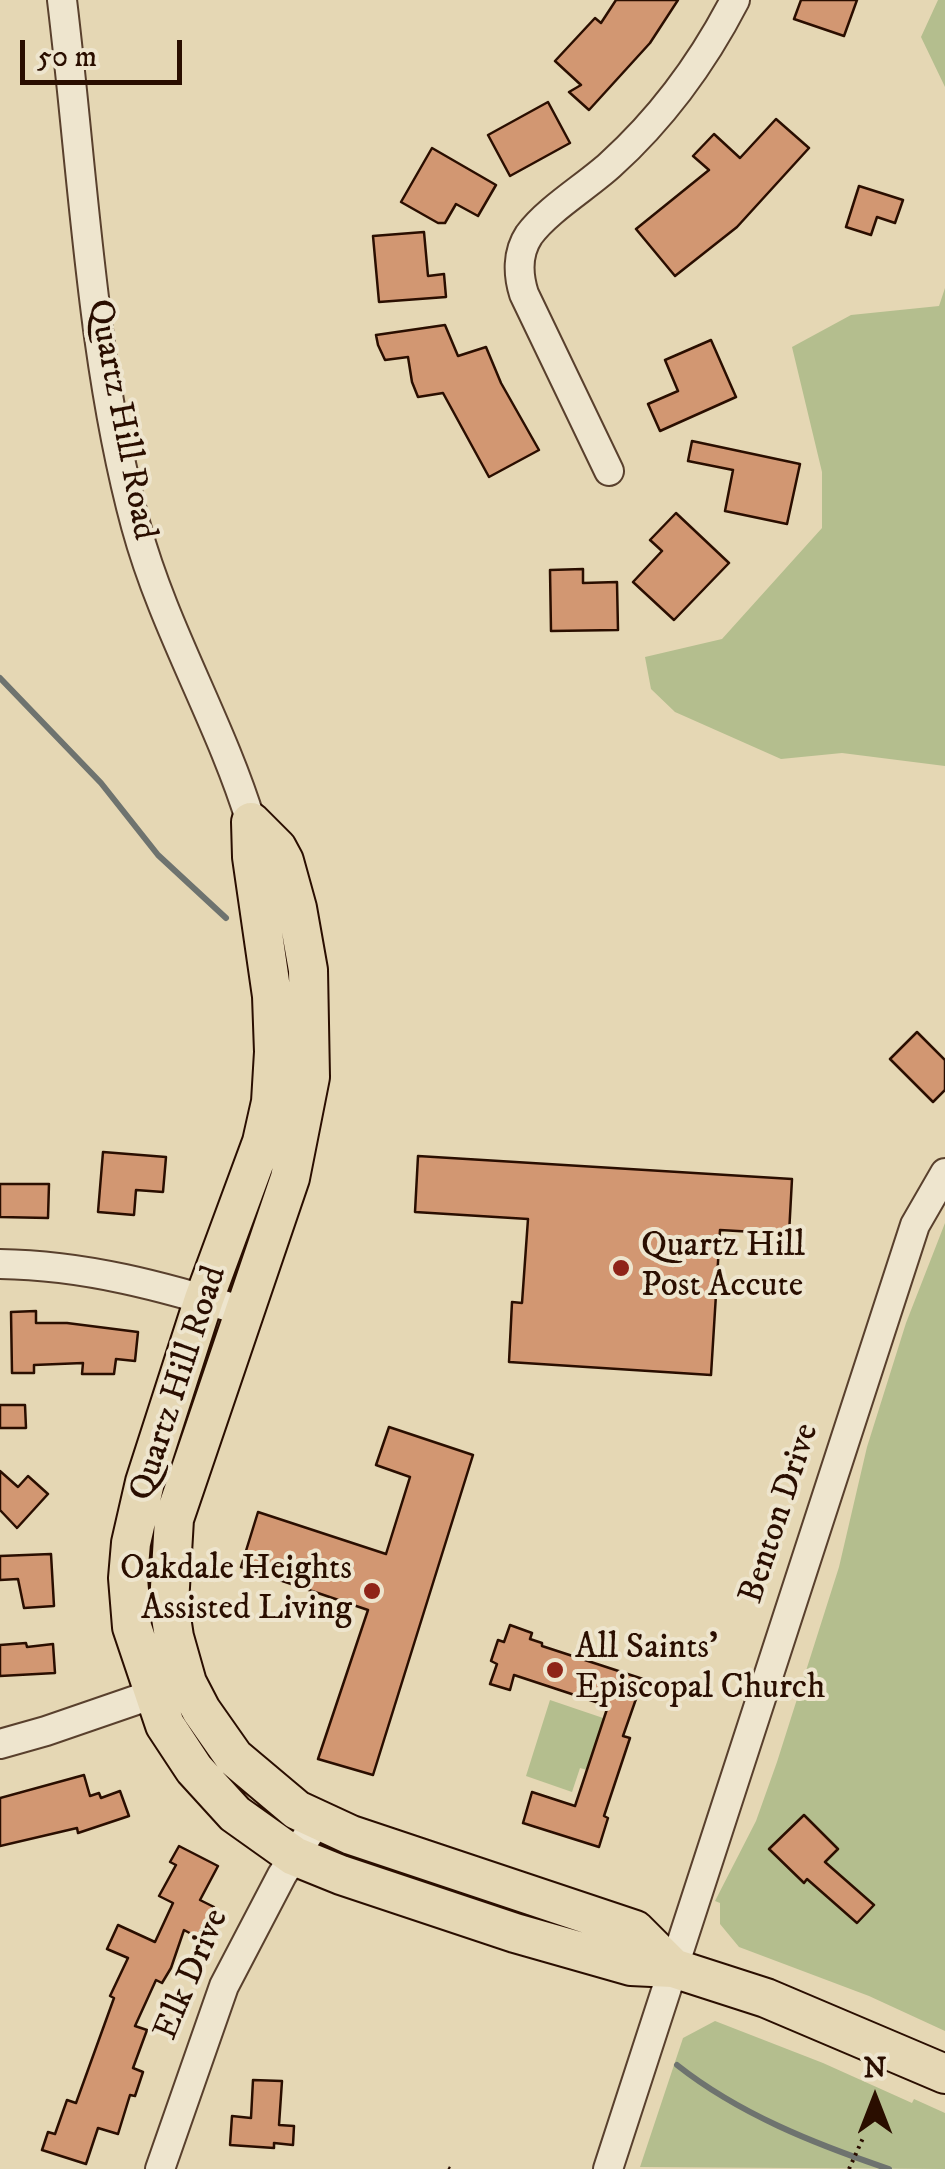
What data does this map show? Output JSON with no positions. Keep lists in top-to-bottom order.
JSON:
{
  "streets": {
    "main road": ["Quartz Hill Road"],
    "street": ["Benton Drive", "Elk Drive"]
  },
  "crossings": [
    ["Quartz Hill Road", "Benton Drive"],
    ["Quartz Hill Road", "Elk Drive"]
  ],
  "places": ["Quartz Hill Post Accute", "Oakdale Heights Assisted Living", "All Saints' Episcopal Church"],
  "scale_bar": "50 m",
  "north": "top"
}
